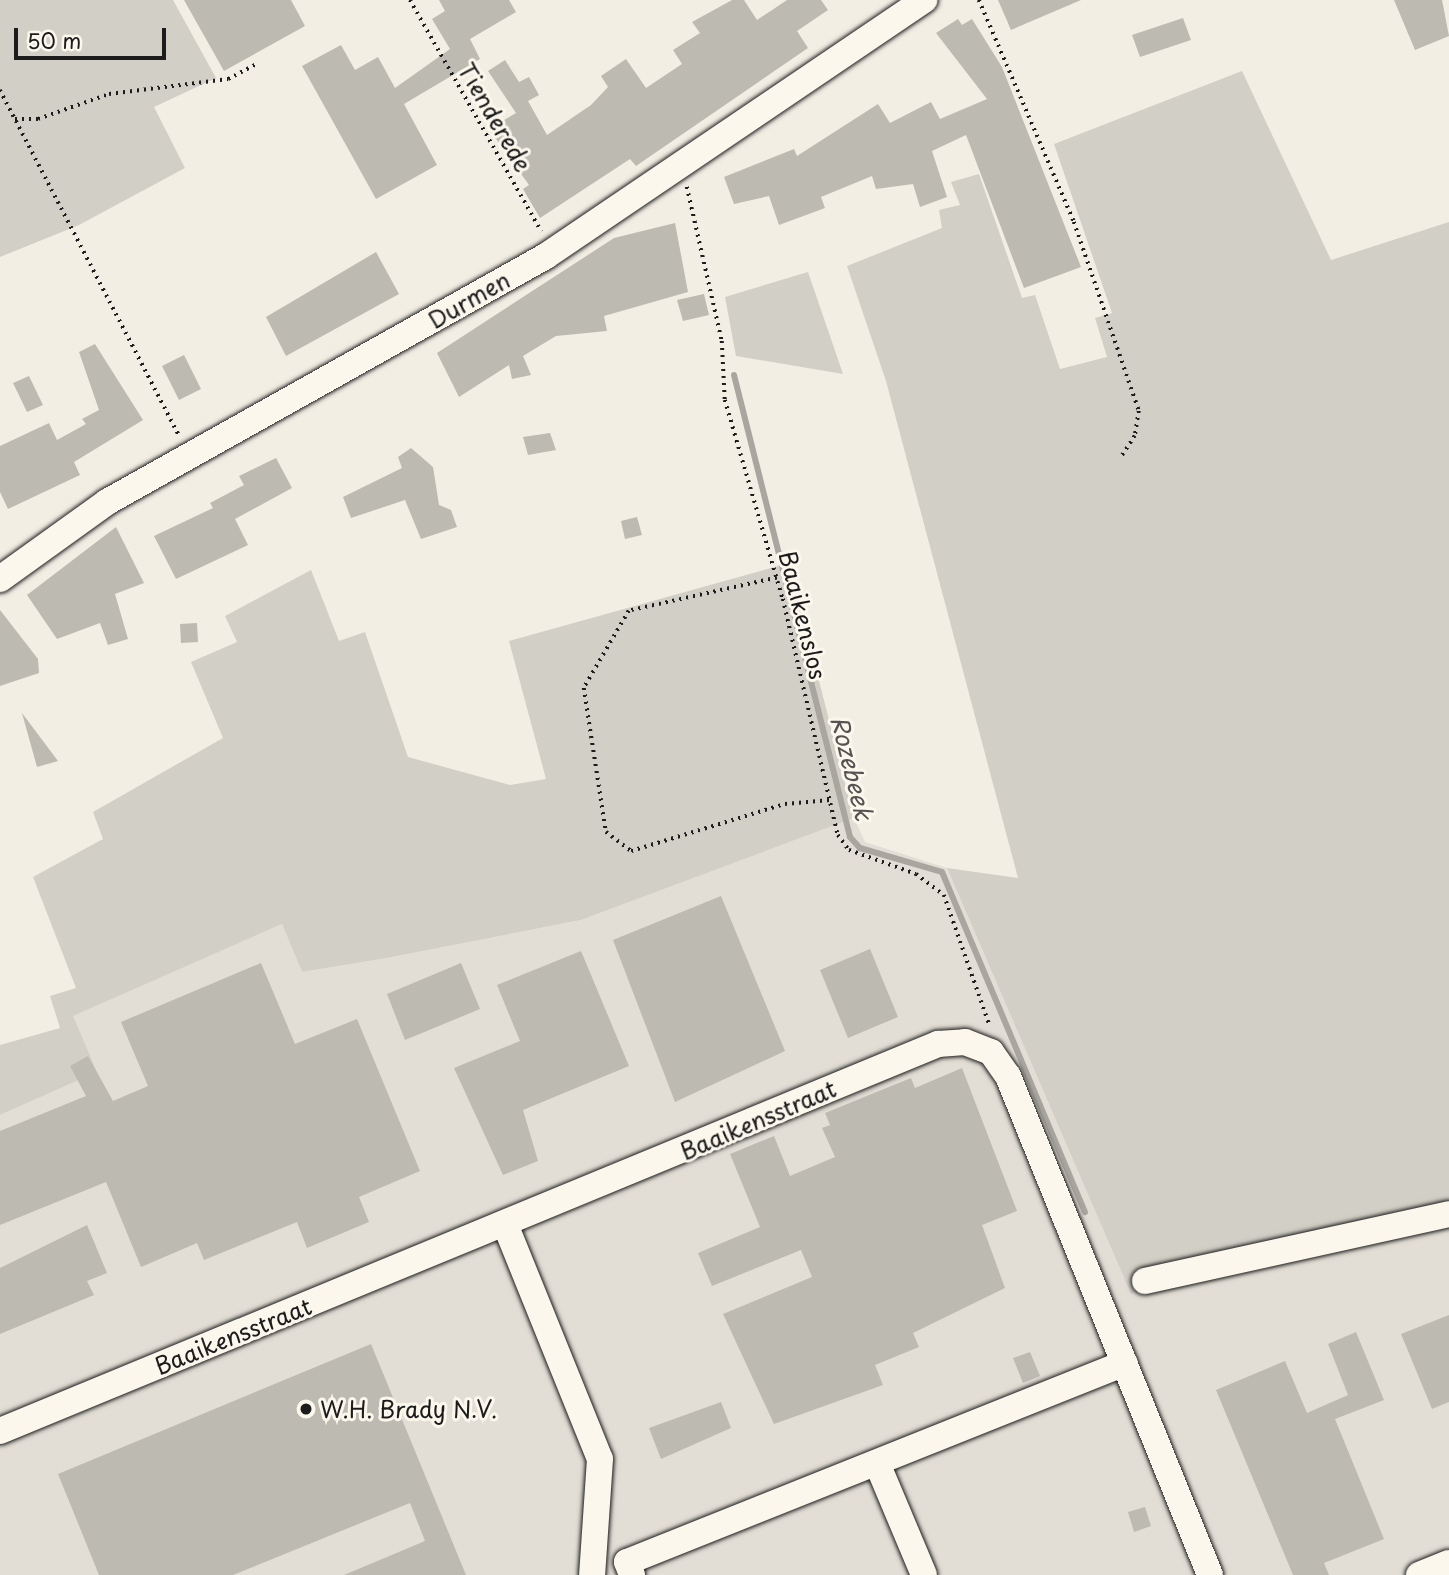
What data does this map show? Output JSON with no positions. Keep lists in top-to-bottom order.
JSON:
{
  "streets": {
    "street": ["Durmen", "Baaikensstraat"],
    "path": ["Tienderede", "Baaikenslos"]
  },
  "crossings": [
    ["Tienderede", "Durmen"],
    ["Durmen", "Baaikenslos"],
    ["Baaikenslos", "Baaikensstraat"]
  ],
  "water": ["Rozebeek"],
  "places": ["W.H. Brady N.V."],
  "scale_bar": "50 m"
}
